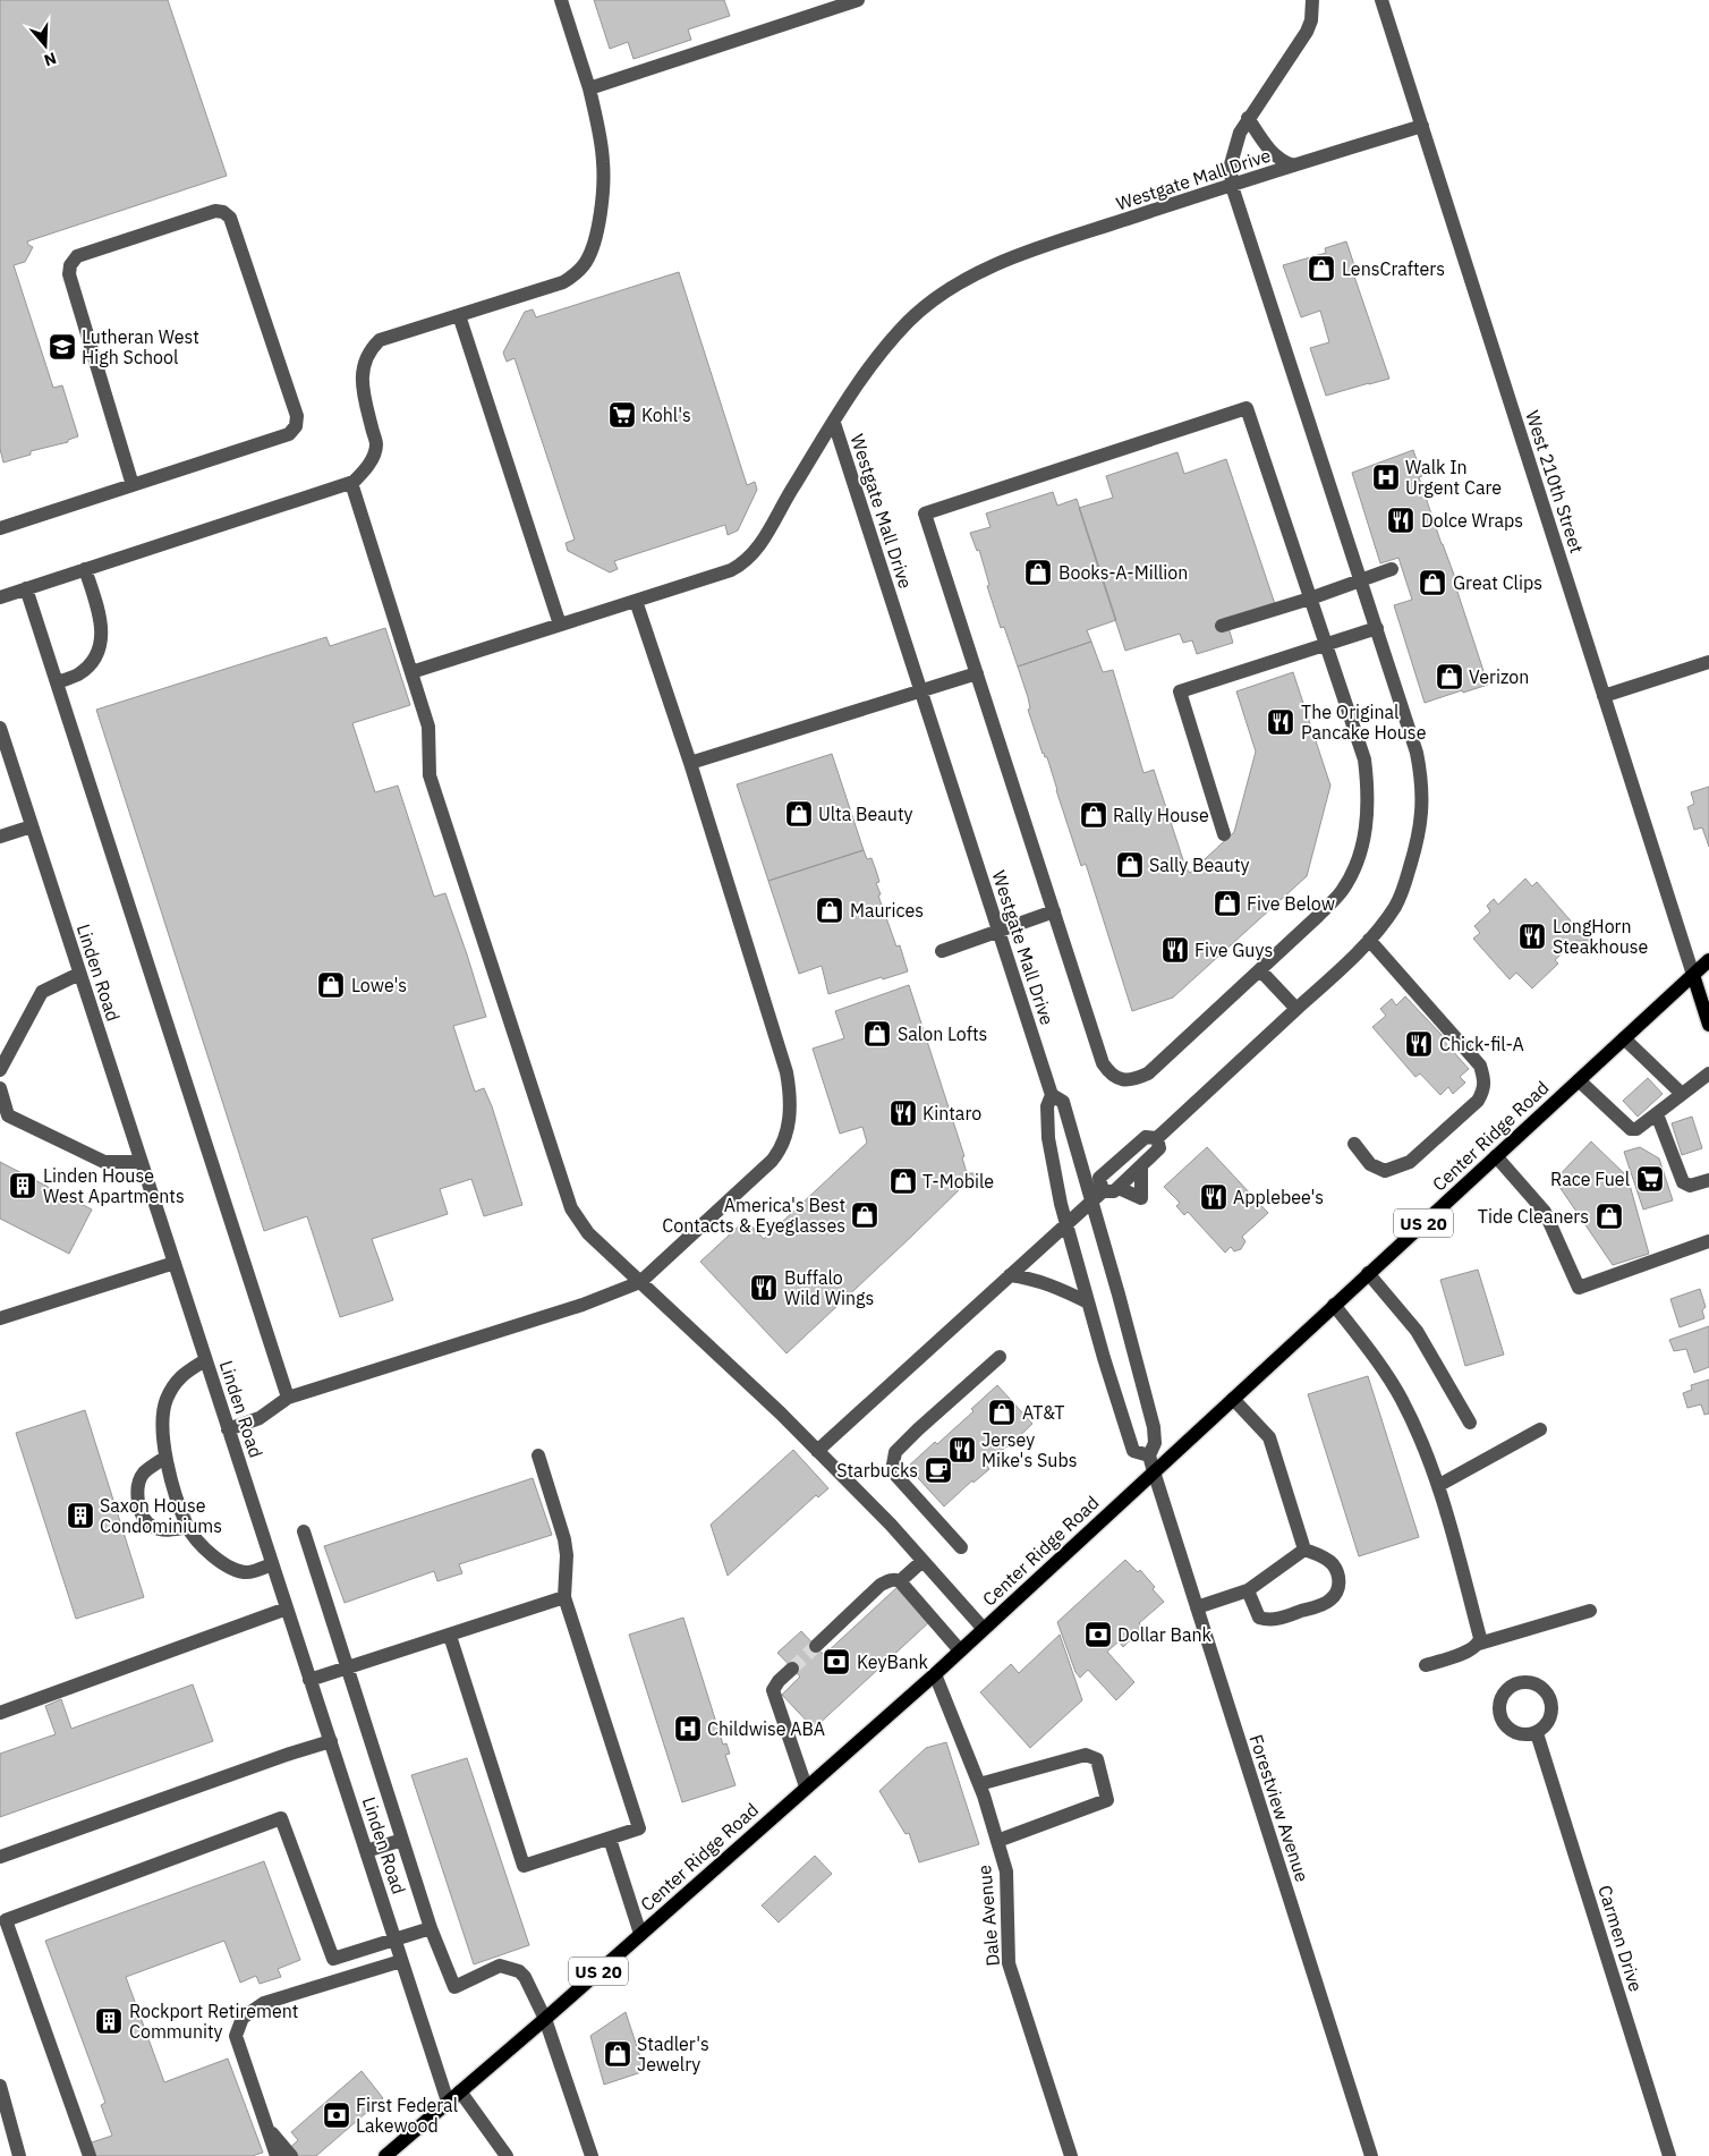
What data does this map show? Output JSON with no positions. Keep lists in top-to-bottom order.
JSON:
{
  "streets": {
    "main road": ["Center Ridge Road", "US 20"],
    "street": [
      "Westgate Mall Drive",
      "West 210th Street",
      "Linden Road",
      "Forestview Avenue",
      "Dale Avenue",
      "Carmen Drive"
    ]
  },
  "crossings": [
    ["Westgate Mall Drive", "West 210th Street"],
    ["Westgate Mall Drive", "Center Ridge Road"],
    ["Westgate Mall Drive", "Forestview Avenue"],
    ["West 210th Street", "Center Ridge Road"],
    ["Linden Road", "Center Ridge Road"],
    ["Center Ridge Road", "Forestview Avenue"],
    ["Center Ridge Road", "Dale Avenue"]
  ],
  "places": {
    "shop": [
      "LensCrafters",
      "Books-A-Million",
      "Great Clips",
      "Verizon",
      "Ulta Beauty",
      "Rally House",
      "Sally Beauty",
      "Five Below",
      "Maurices",
      "Lowe's",
      "Salon Lofts",
      "T-Mobile",
      "America's Best Contacts & Eyeglasses",
      "Tide Cleaners",
      "AT&T",
      "Stadler's Jewelry"
    ],
    "school or university": ["Lutheran West High School"],
    "supermarket": ["Kohl's", "Race Fuel"],
    "hospital": ["Walk In Urgent Care", "Childwise ABA"],
    "restaurant": [
      "Dolce Wraps",
      "The Original Pancake House",
      "LongHorn Steakhouse",
      "Five Guys",
      "Chick-fil-A",
      "Kintaro",
      "Applebee's",
      "Buffalo Wild Wings",
      "Jersey Mike's Subs"
    ],
    "building": ["Linden House West Apartments", "Saxon House Condominiums", "Rockport Retirement Community"],
    "cafe": ["Starbucks"],
    "bank": ["Dollar Bank", "KeyBank", "First Federal Lakewood"]
  },
  "north": "bottom"
}
